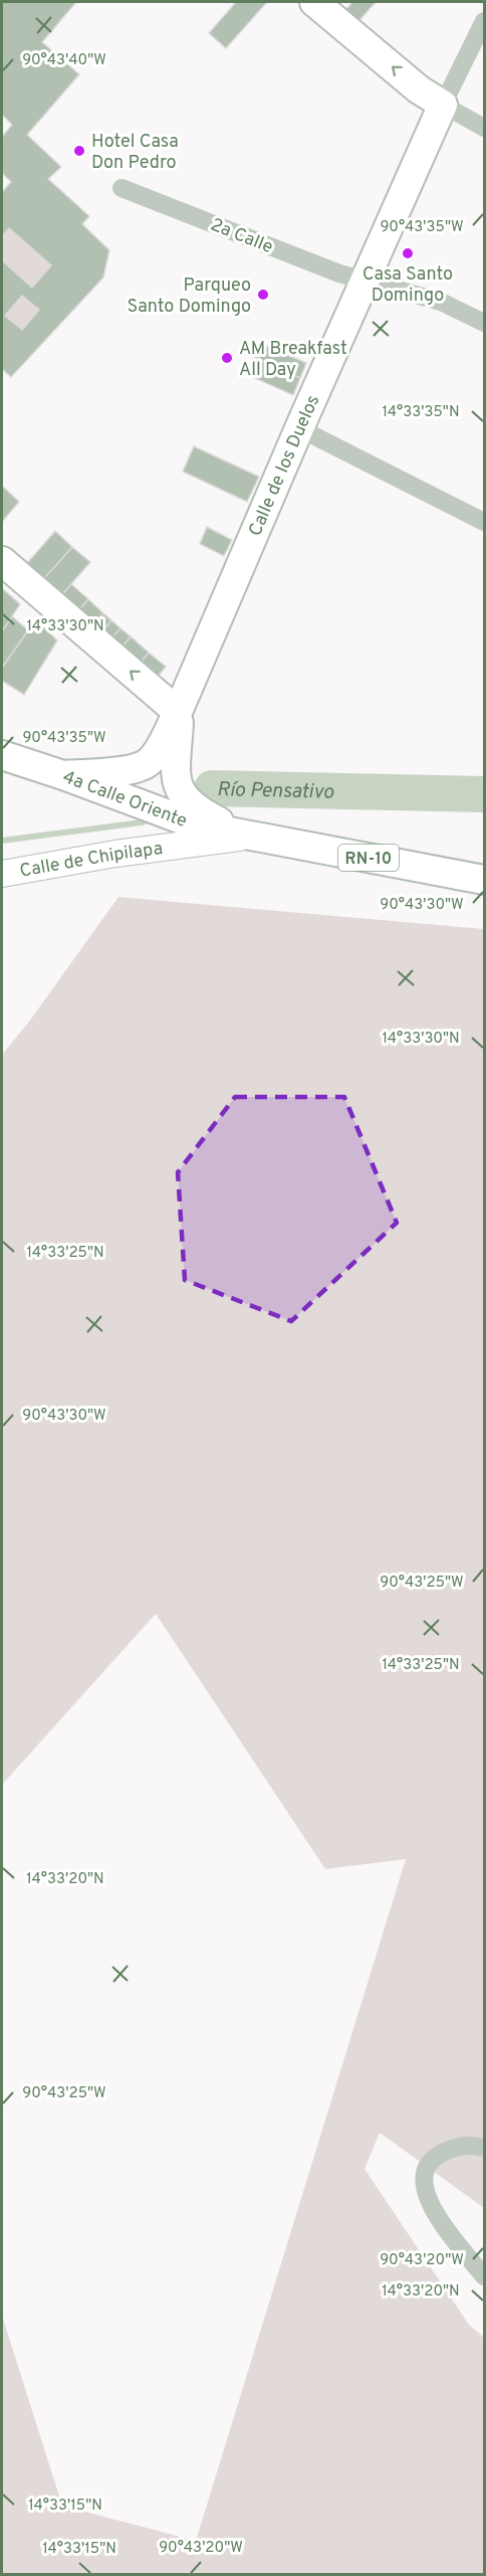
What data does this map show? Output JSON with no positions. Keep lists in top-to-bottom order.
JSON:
{
  "streets": {
    "main road": [
      "Calle de los Duelos",
      "4a Calle Oriente",
      "RN-10",
      "Calle de Chipilapa"
    ],
    "street": ["2a Calle"]
  },
  "crossings": [
    ["2a Calle", "Calle de los Duelos"],
    ["Calle de los Duelos", "4a Calle Oriente"],
    ["Calle de los Duelos", "RN-10"],
    ["4a Calle Oriente", "RN-10"],
    ["RN-10", "Calle de Chipilapa"]
  ],
  "water": ["Río Pensativo"],
  "places": [
    "Hotel Casa Don Pedro",
    "Casa Santo Domingo",
    "Parqueo Santo Domingo",
    "AM Breakfast All Day"
  ],
  "coordinates": [
    "90°43'40\"W",
    "90°43'35\"W",
    "14°33'35\"N",
    "14°33'30\"N",
    "90°43'30\"W",
    "14°33'25\"N",
    "90°43'25\"W",
    "14°33'20\"N",
    "90°43'20\"W",
    "14°33'15\"N"
  ]
}
